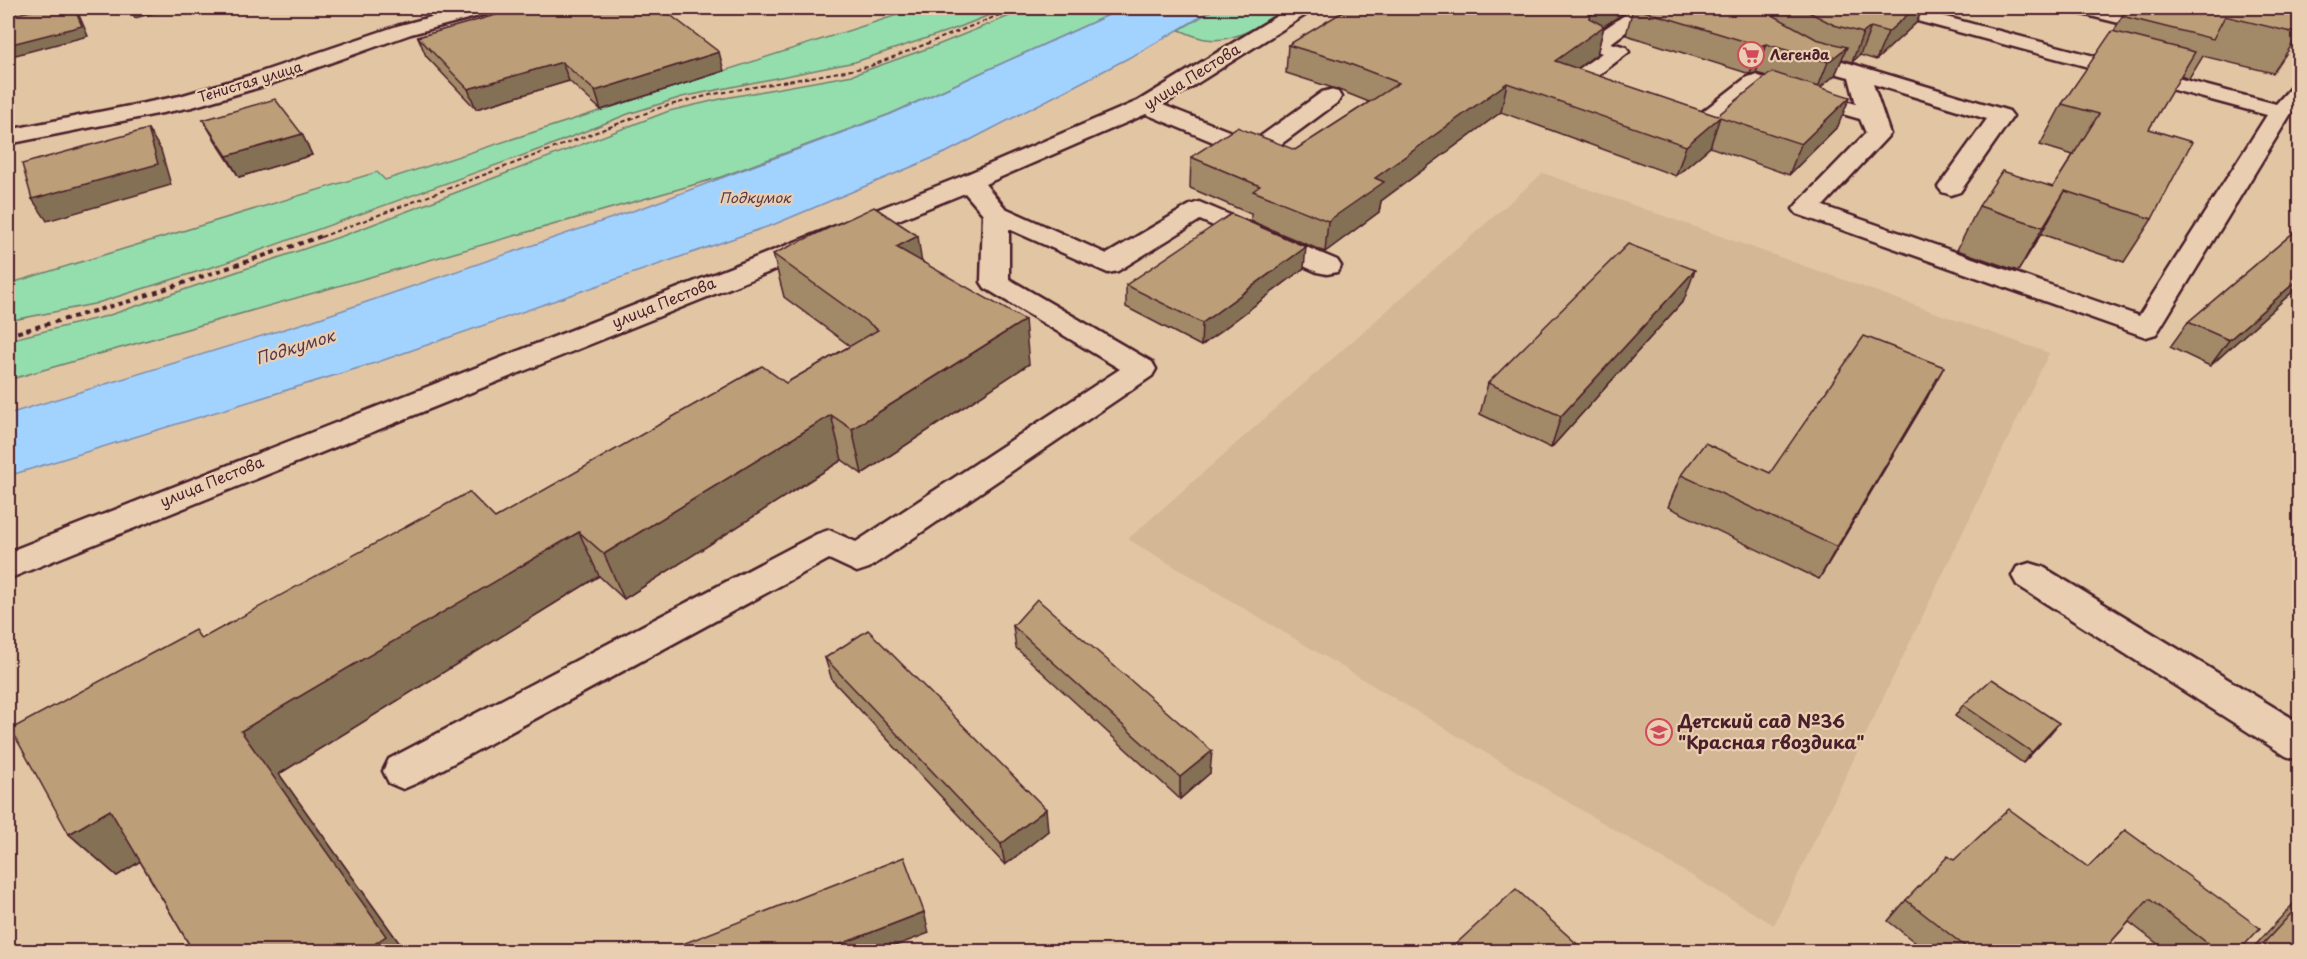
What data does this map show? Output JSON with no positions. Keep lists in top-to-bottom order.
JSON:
{
  "streets": {
    "street": ["улица Пестова", "Тенистая улица"]
  },
  "water": ["Подкумок"],
  "places": {
    "supermarket": ["Легенда"],
    "school or university": ["Детский сад №36 \"Красная гвоздика\""]
  }
}
